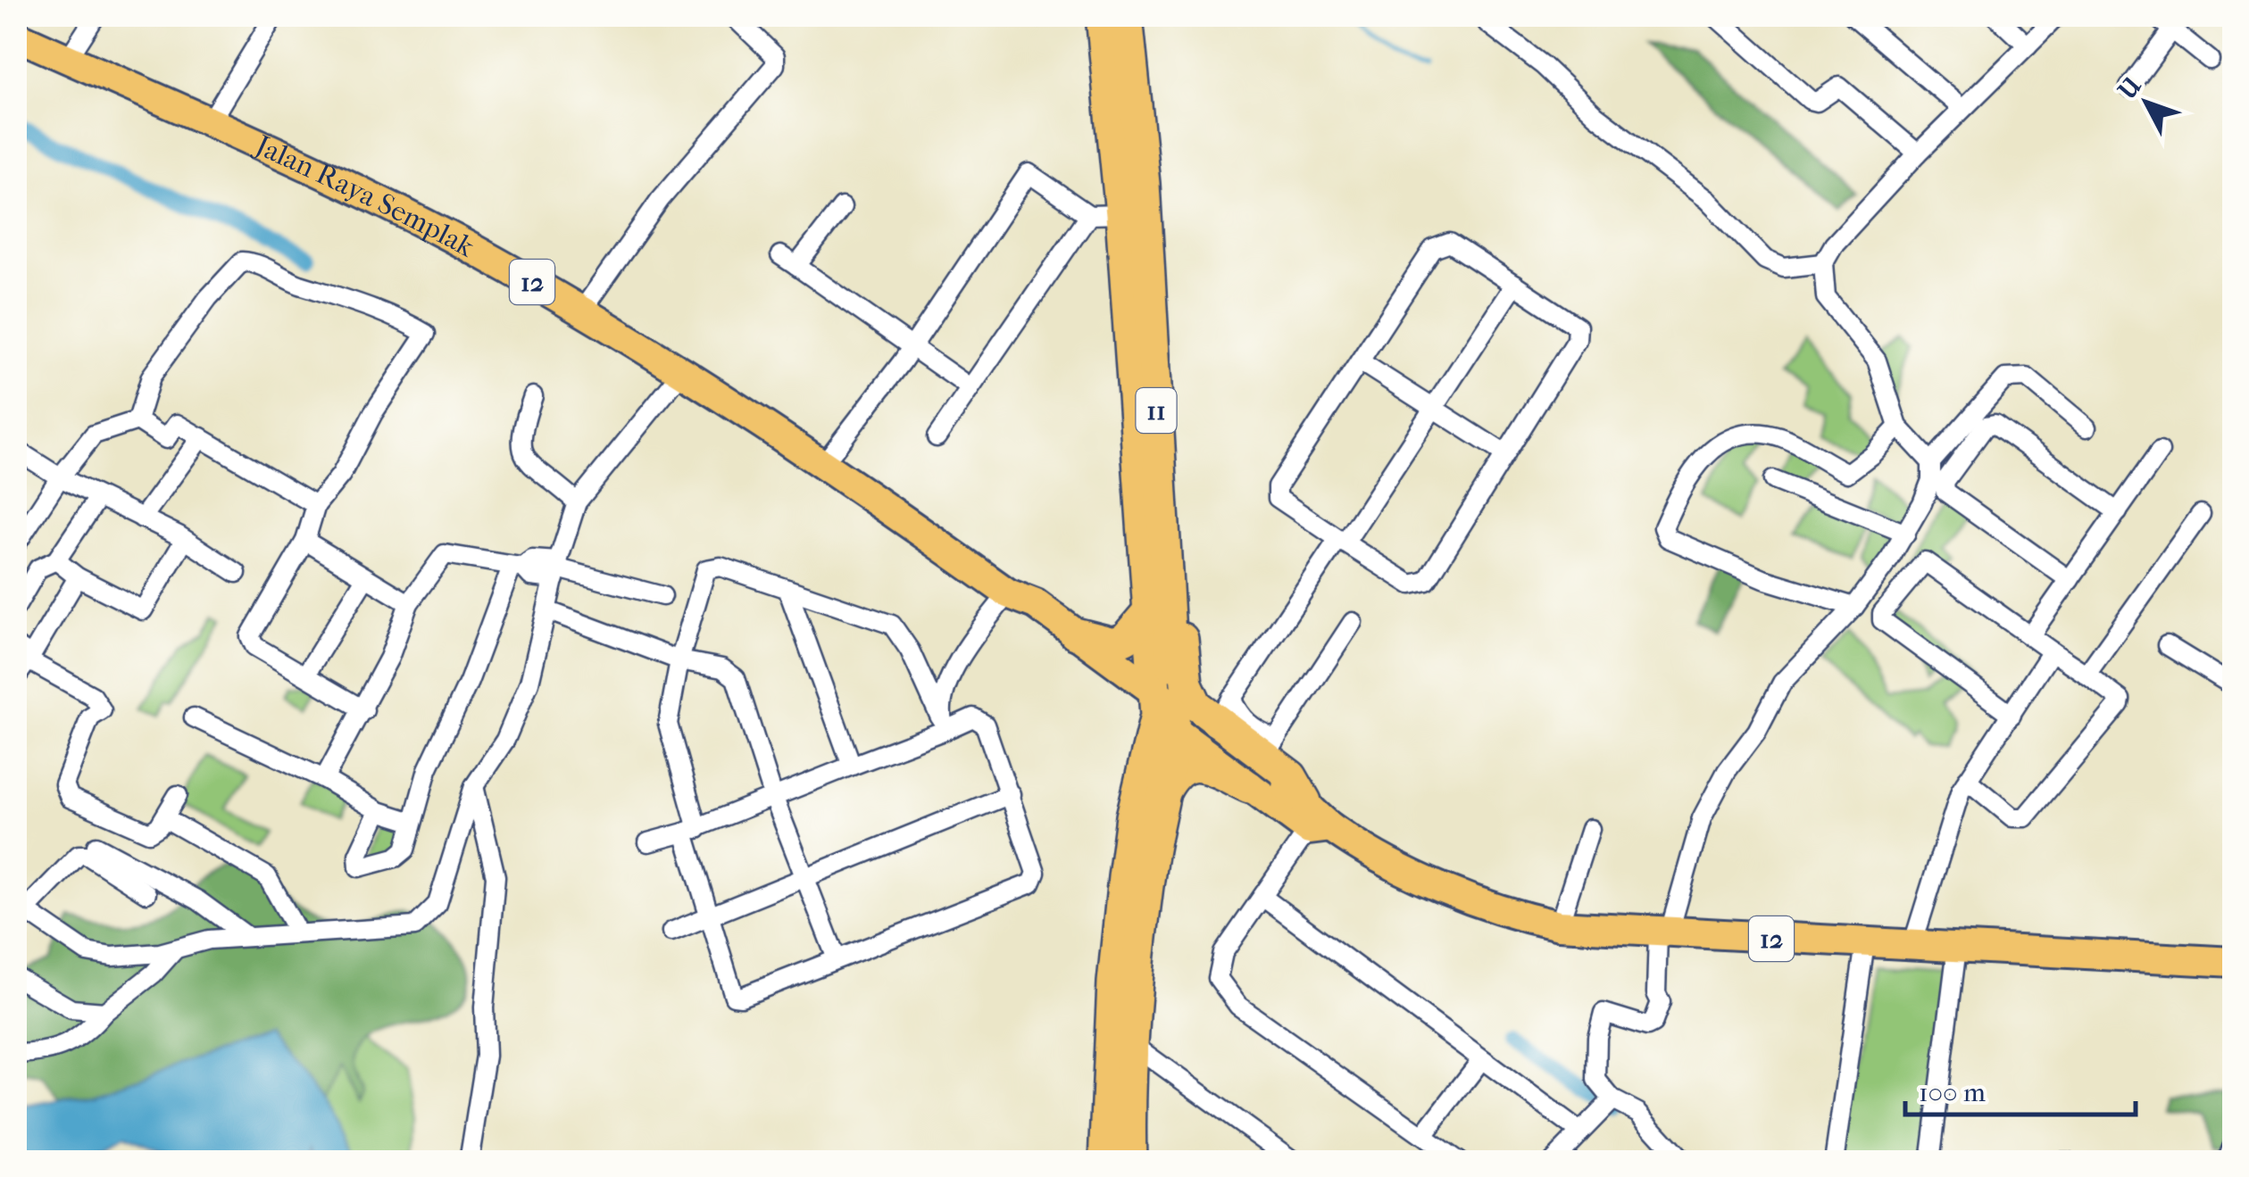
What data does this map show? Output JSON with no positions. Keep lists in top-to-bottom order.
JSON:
{
  "streets": {
    "highway": ["12", "11"],
    "main road": ["Jalan Raya Semplak"]
  },
  "crossings": [
    ["Jalan Raya Semplak", "12"],
    ["Jalan Raya Semplak", "11"],
    ["12", "11"]
  ],
  "scale_bar": "100 m",
  "north": "top left"
}
